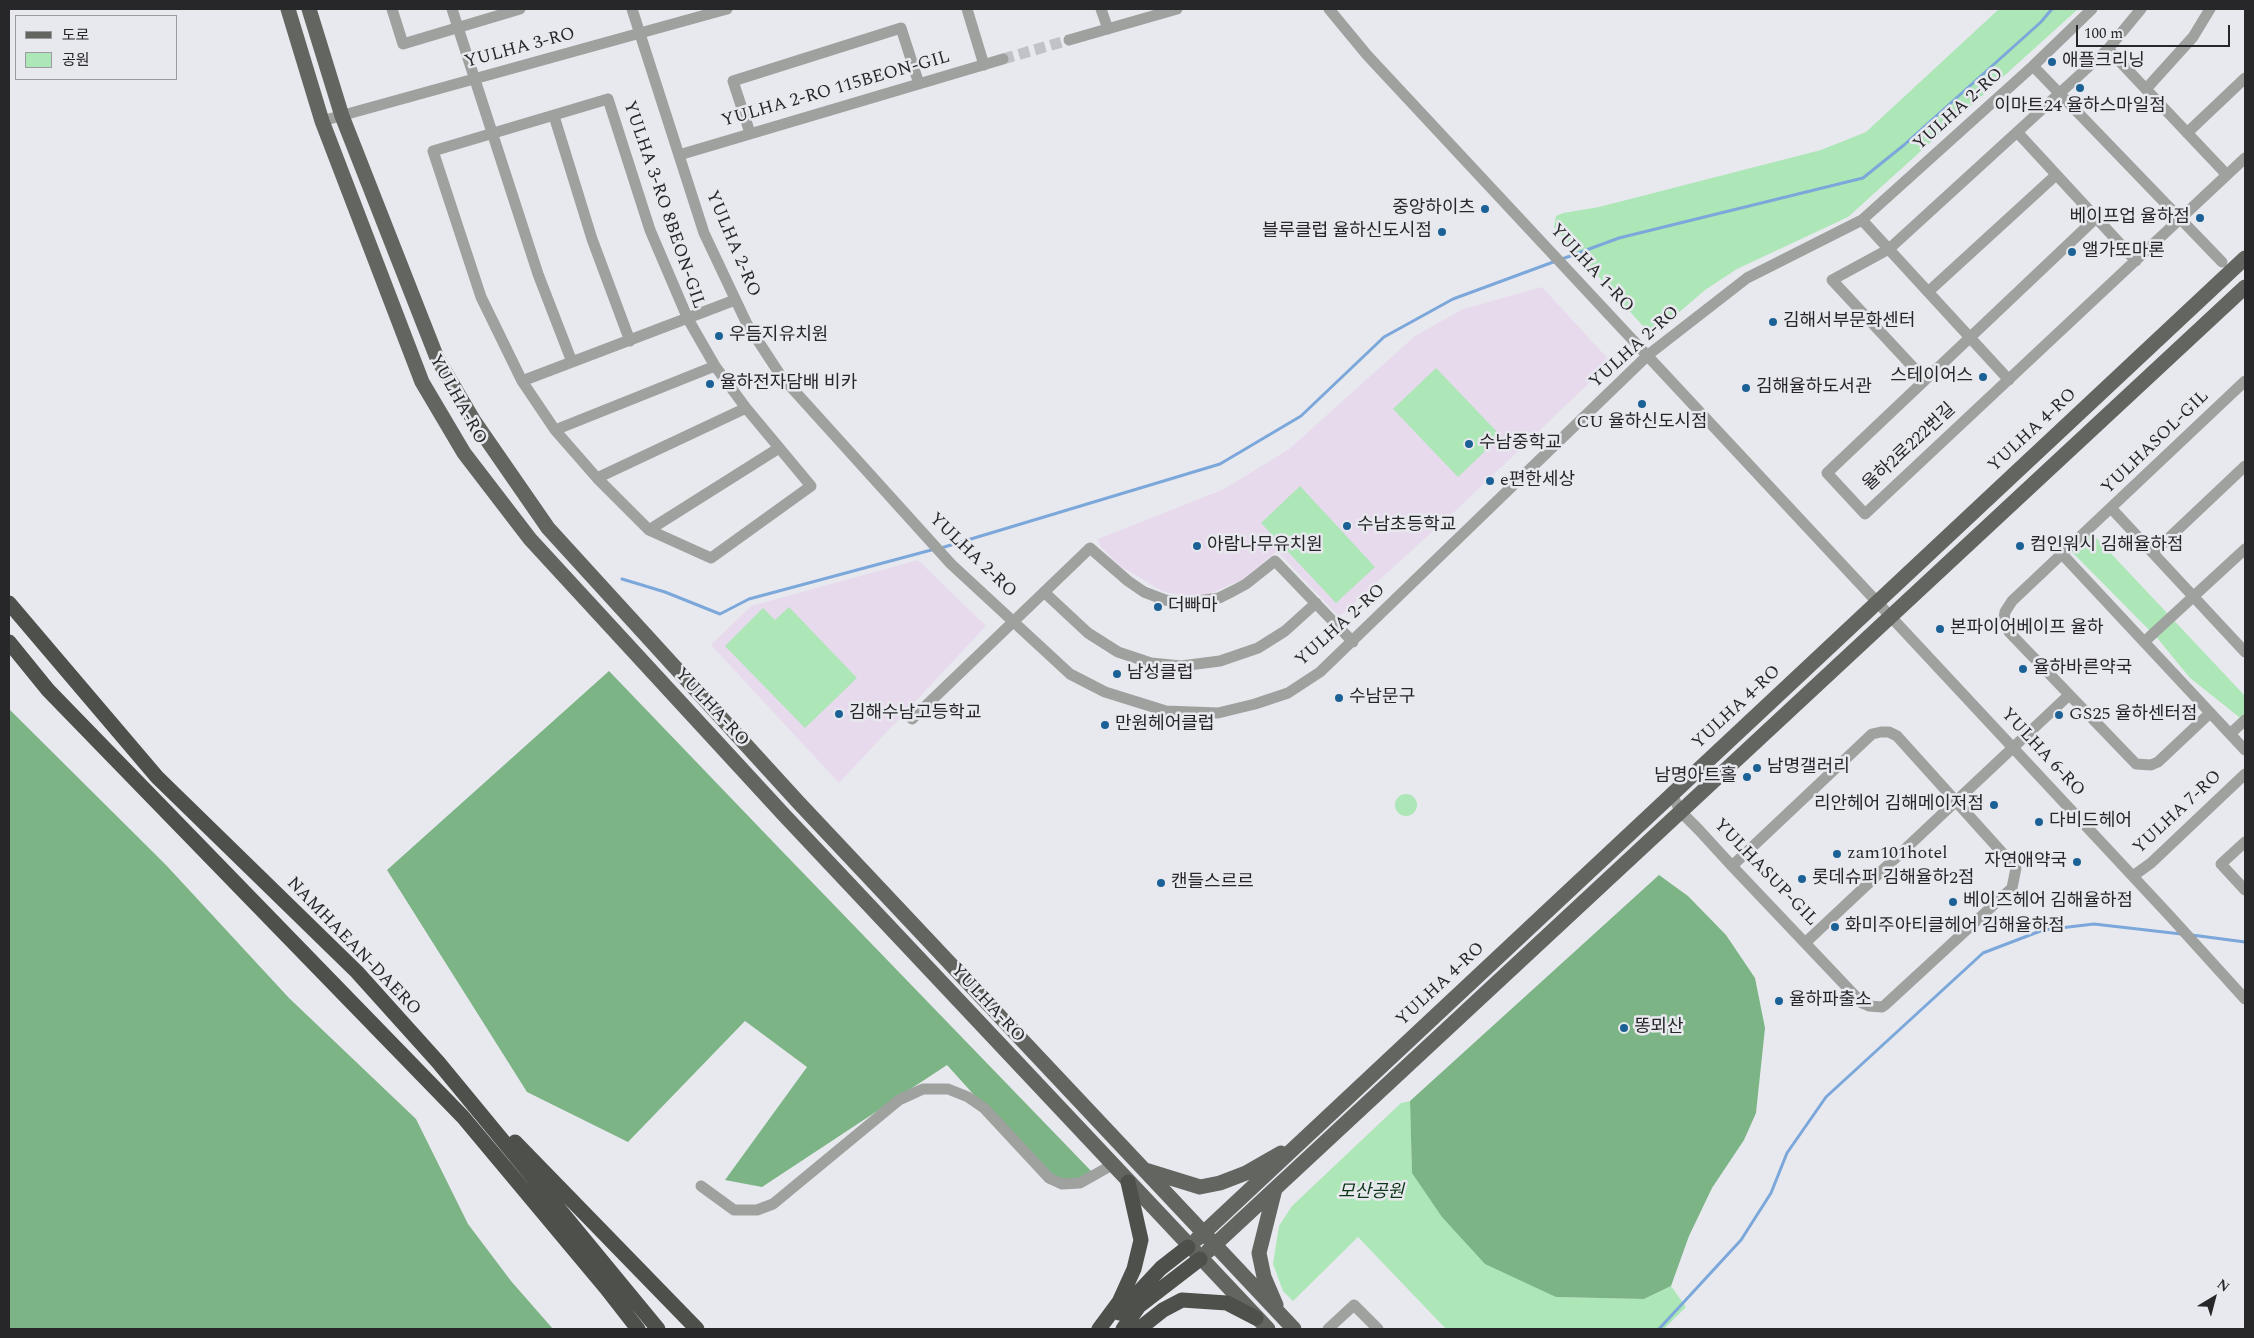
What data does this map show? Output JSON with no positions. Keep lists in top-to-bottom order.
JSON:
{
  "streets": {
    "highway": ["NAMHAEAN-DAERO"],
    "main road": ["YULHA-RO", "YULHA 4-RO"],
    "street": [
      "YULHA 3-RO",
      "YULHA 2-RO 115BEON-GIL",
      "YULHA 2-RO",
      "YULHA 3-RO 8BEON-GIL",
      "YULHA 1-RO",
      "YULHASOL-GIL",
      "율하2로222번길",
      "YULHA 6-RO",
      "YULHA 7-RO",
      "YULHASUP-GIL"
    ]
  },
  "crossings": [
    ["YULHA 3-RO", "YULHA 2-RO"],
    ["YULHA 3-RO", "YULHA-RO"],
    ["YULHA 2-RO 115BEON-GIL", "YULHA 2-RO"],
    ["YULHA 2-RO", "YULHA 1-RO"],
    ["YULHA 1-RO", "YULHA 4-RO"],
    ["YULHA 1-RO", "YULHA 6-RO"],
    ["YULHA-RO", "YULHA 4-RO"],
    ["YULHA 4-RO", "YULHA 6-RO"],
    ["YULHA 4-RO", "YULHASUP-GIL"],
    ["YULHA 6-RO", "YULHA 7-RO"],
    ["YULHA 6-RO", "YULHASUP-GIL"]
  ],
  "parks": ["모산공원"],
  "places": [
    "애플크리닝",
    "이마트24 율하스마일점",
    "중앙하이츠",
    "베이프업 율하점",
    "블루클럽 율하신도시점",
    "앨가또마론",
    "김해서부문화센터",
    "우듬지유치원",
    "스테이어스",
    "율하전자담배 비카",
    "김해율하도서관",
    "CU 율하신도시점",
    "수남중학교",
    "e편한세상",
    "수남초등학교",
    "아람나무유치원",
    "컴인워시 김해율하점",
    "더빠마",
    "본파이어베이프 율하",
    "율하바른약국",
    "남성클럽",
    "수남문구",
    "김해수남고등학교",
    "GS25 율하센터점",
    "만원헤어클럽",
    "남명갤러리",
    "남명아트홀",
    "리안헤어 김해메이저점",
    "다비드헤어",
    "zam101hotel",
    "자연애약국",
    "롯데슈퍼 김해율하2점",
    "캔들스르르",
    "베이즈헤어 김해율하점",
    "화미주아티클헤어 김해율하점",
    "율하파출소",
    "똥뫼산"
  ],
  "legend": ["도로", "공원"],
  "scale_bar": "100 m",
  "north": "top right"
}
